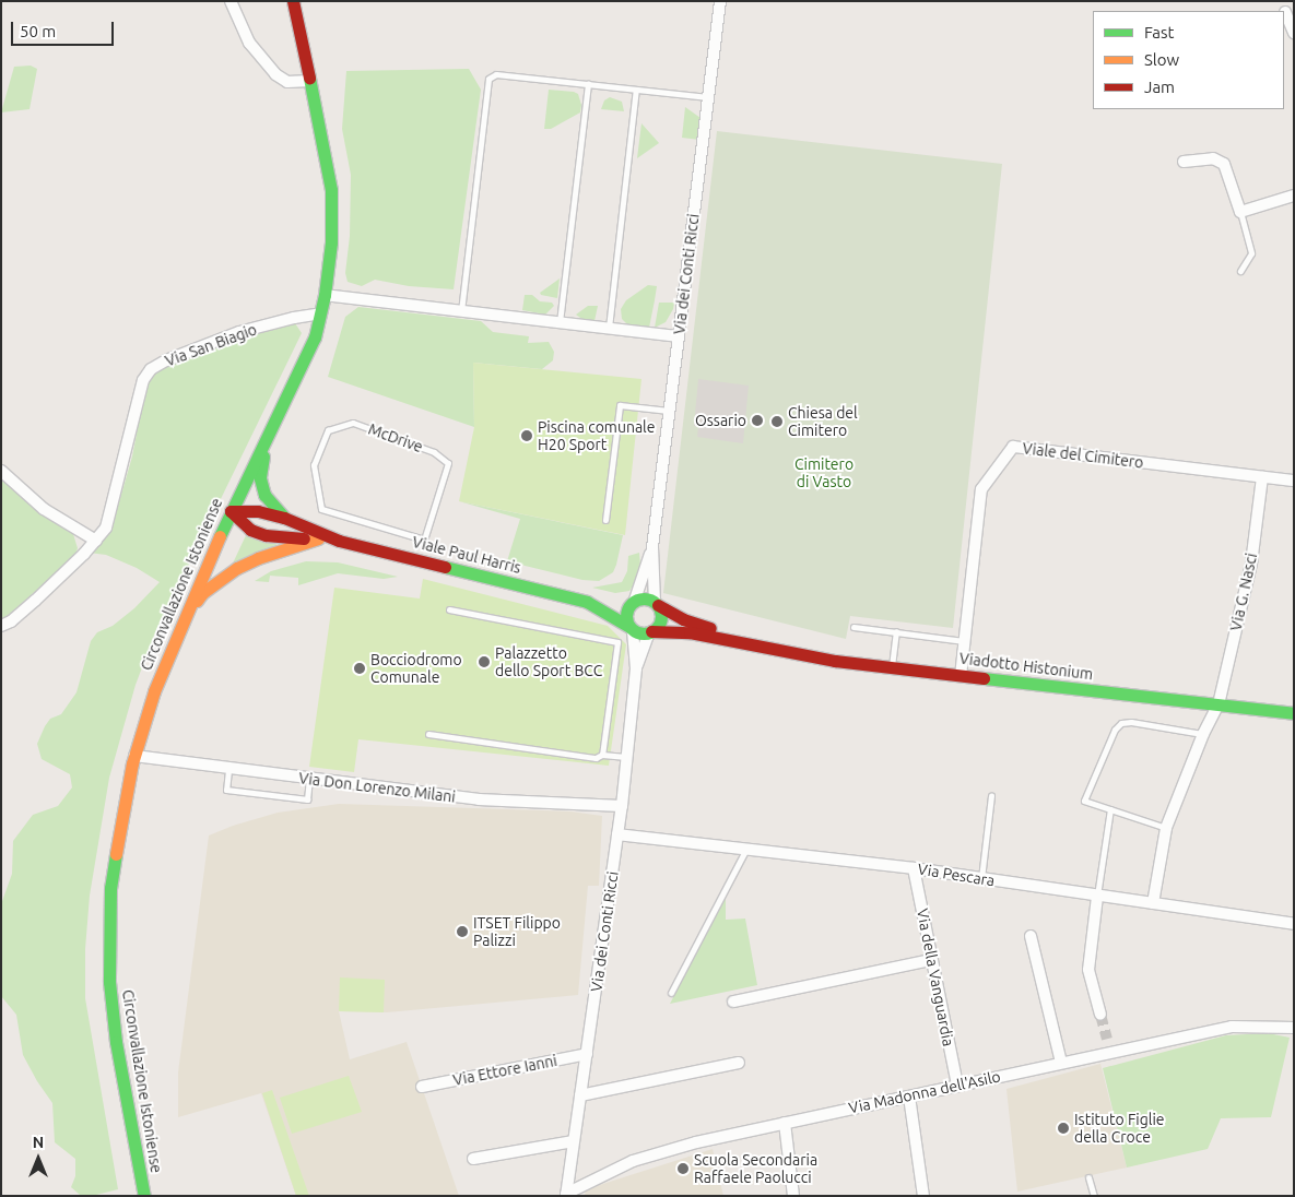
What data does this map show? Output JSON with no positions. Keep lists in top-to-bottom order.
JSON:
{
  "streets": {
    "main road": ["Viale Paul Harris", "Circonvallazione Istoniense", "Viadotto Histonium"],
    "street": [
      "Via dei Conti Ricci",
      "Via San Biagio",
      "Viale del Cimitero",
      "Via G. Nasci",
      "Via Don Lorenzo Milani",
      "Via Pescara",
      "Via della Vanguardia",
      "Via Ettore Ianni",
      "Via Madonna dell'Asilo"
    ],
    "lane": ["McDrive"]
  },
  "crossings": [
    ["Via dei Conti Ricci", "Viale Paul Harris"],
    ["Via dei Conti Ricci", "Viadotto Histonium"],
    ["Via dei Conti Ricci", "Via Don Lorenzo Milani"],
    ["Via dei Conti Ricci", "Via Pescara"],
    ["Via dei Conti Ricci", "Via Ettore Ianni"],
    ["Via dei Conti Ricci", "Via Madonna dell'Asilo"],
    ["Via San Biagio", "Circonvallazione Istoniense"],
    ["Viale del Cimitero", "Via G. Nasci"],
    ["Viale del Cimitero", "Viadotto Histonium"],
    ["Viale Paul Harris", "Circonvallazione Istoniense"],
    ["Viale Paul Harris", "Viadotto Histonium"],
    ["Circonvallazione Istoniense", "Via Don Lorenzo Milani"],
    ["Via G. Nasci", "Viadotto Histonium"],
    ["Via G. Nasci", "Via Pescara"],
    ["Via Pescara", "Via della Vanguardia"],
    ["Via della Vanguardia", "Via Madonna dell'Asilo"]
  ],
  "parks": ["Cimitero di Vasto"],
  "places": [
    "Ossario",
    "Chiesa del Cimitero",
    "Piscina comunale H20 Sport",
    "Palazzetto dello Sport BCC",
    "Bocciodromo Comunale",
    "ITSET Filippo Palizzi",
    "Istituto Figlie della Croce",
    "Scuola Secondaria Raffaele Paolucci"
  ],
  "legend": ["Fast", "Slow", "Jam"],
  "scale_bar": "50 m",
  "north": "top"
}
